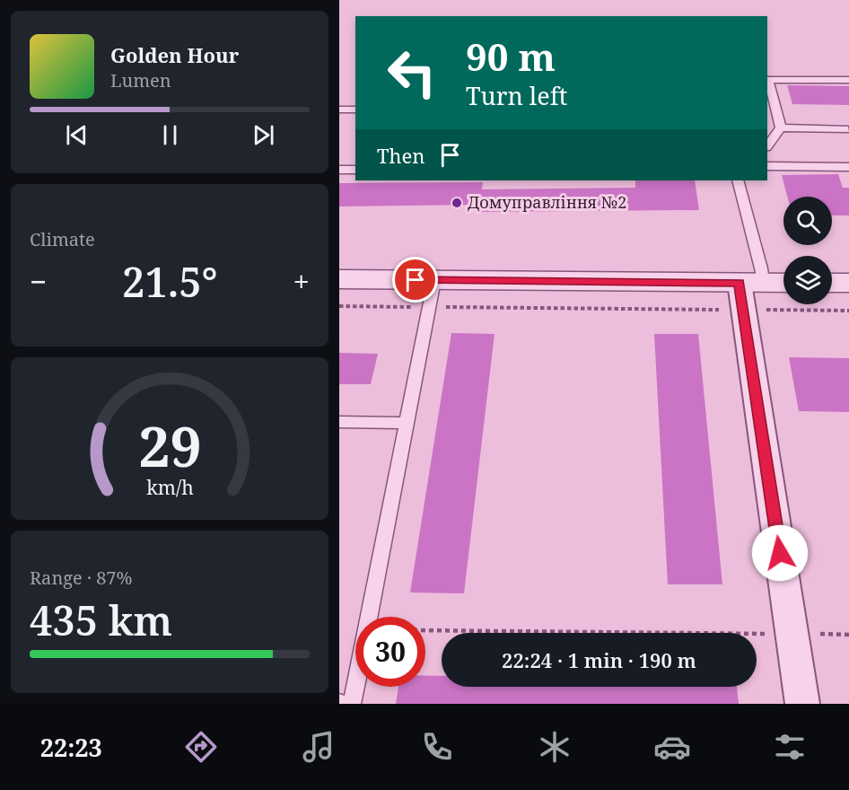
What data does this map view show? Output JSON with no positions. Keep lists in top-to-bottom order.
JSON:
{
  "places": ["Домуправління №2"],
  "page": {
    "turn": ["90 m", "Turn left"],
    "song": ["Golden Hour", "Lumen"],
    "then": "Then",
    "tile": [
      "Climate",
      ["Range · 87%", "435 km"]
    ],
    "heat": ["−", "21.5°", "+"],
    "limit": "30",
    "trip": "22:24 · 1 min · 190 m",
    "tabs": "22:23",
    "gauge": ["29", "km/h"]
  }
}
